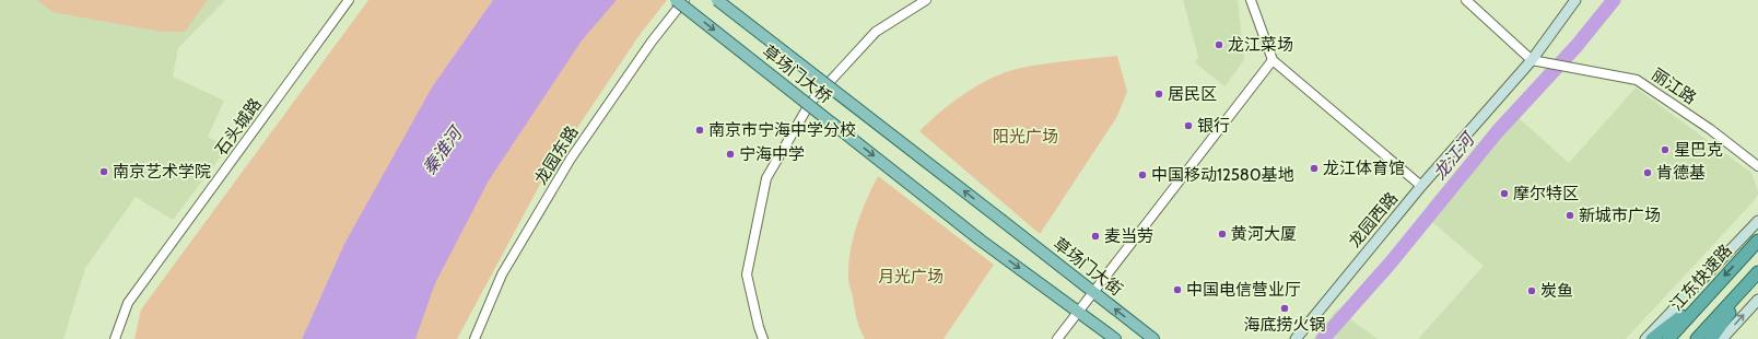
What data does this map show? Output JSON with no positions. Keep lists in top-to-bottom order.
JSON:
{
  "streets": {
    "highway": ["江东快速路"],
    "main road": ["草场门大桥", "龙园西路", "草场门大街"],
    "street": ["丽江路", "石头城路", "龙园东路"]
  },
  "crossings": [
    ["草场门大桥", "草场门大街"],
    ["丽江路", "龙园西路"]
  ],
  "water": ["秦淮河", "龙江河"],
  "parks": ["阳光广场", "月光广场"],
  "places": [
    "龙江菜场",
    "居民区",
    "银行",
    "南京市宁海中学分校",
    "星巴克",
    "宁海中学",
    "龙江体育馆",
    "南京艺术学院",
    "肯德基",
    "中国移动12580基地",
    "摩尔特区",
    "新城市广场",
    "黄河大厦",
    "麦当劳",
    "中国电信营业厅",
    "炭鱼",
    "海底捞火锅"
  ]
}
